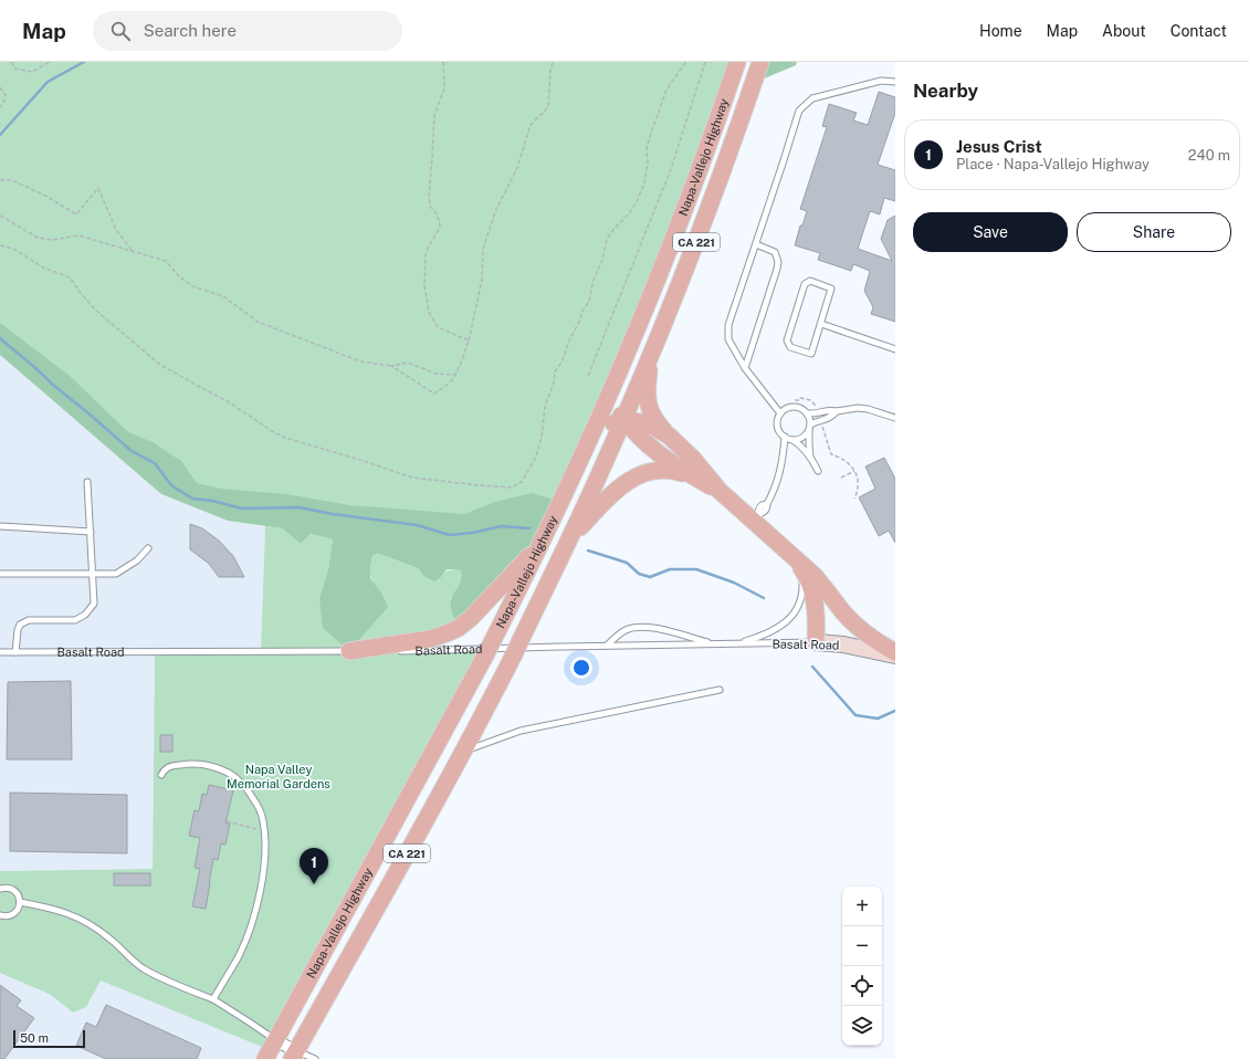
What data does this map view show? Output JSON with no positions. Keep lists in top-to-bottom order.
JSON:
{
  "streets": {
    "main road": ["Napa-Vallejo Highway", "CA 221"],
    "street": ["Basalt Road"]
  },
  "parks": ["Napa Valley Memorial Gardens"],
  "scale_bar": "50 m",
  "page": {
    "header": "Map",
    "search": "Search here",
    "nav": [
      "Home",
      "Map",
      "About",
      "Contact"
    ],
    "heading": "Nearby",
    "list": [
      {
        "mark": "1",
        "name": "Jesus Crist",
        "note": "Place · Napa-Vallejo Highway",
        "value": "240 m"
      }
    ],
    "buttons": ["Save", "Share"],
    "pins": "1",
    "map_buttons": ["+", "−"],
    "scale": "50 m"
  }
}
